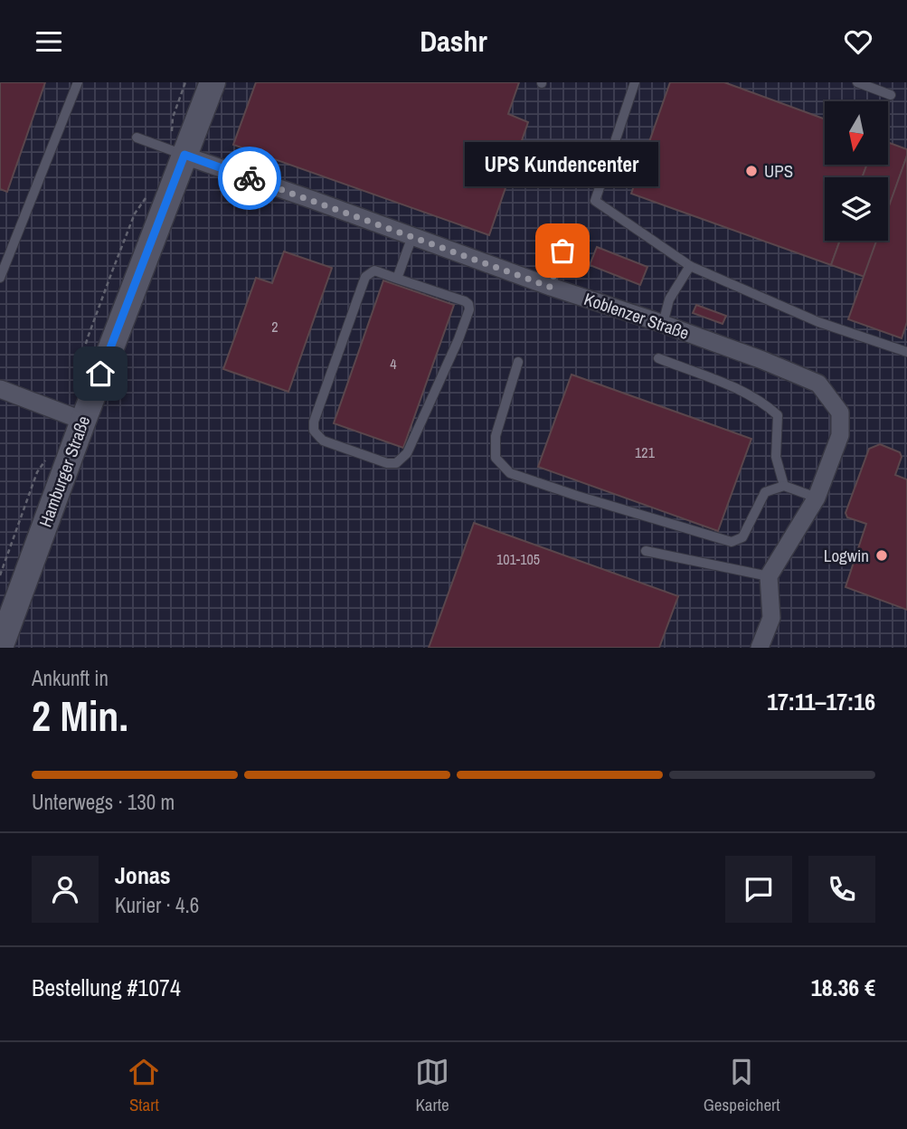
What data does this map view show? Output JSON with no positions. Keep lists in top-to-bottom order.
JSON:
{
  "streets": {
    "street": ["Koblenzer Straße", "Hamburger Straße"]
  },
  "crossings": [
    ["Koblenzer Straße", "Hamburger Straße"]
  ],
  "places": ["UPS", "UPS Kundencenter", "Logwin"],
  "house_numbers": [
    "2",
    "4",
    "121",
    "101-105"
  ],
  "north": "bottom",
  "page": {
    "header": "Dashr",
    "bubble": "UPS Kundencenter",
    "heading": ["2 Min.", "Ankunft in", "17:11–17:16"],
    "panel": [
      "Jonas",
      "Kurier · 4.6",
      "Bestellung #1074",
      "18.36 €"
    ],
    "bar": "Unterwegs · 130 m",
    "tabs": ["Start", "Karte", "Gespeichert"]
  }
}
